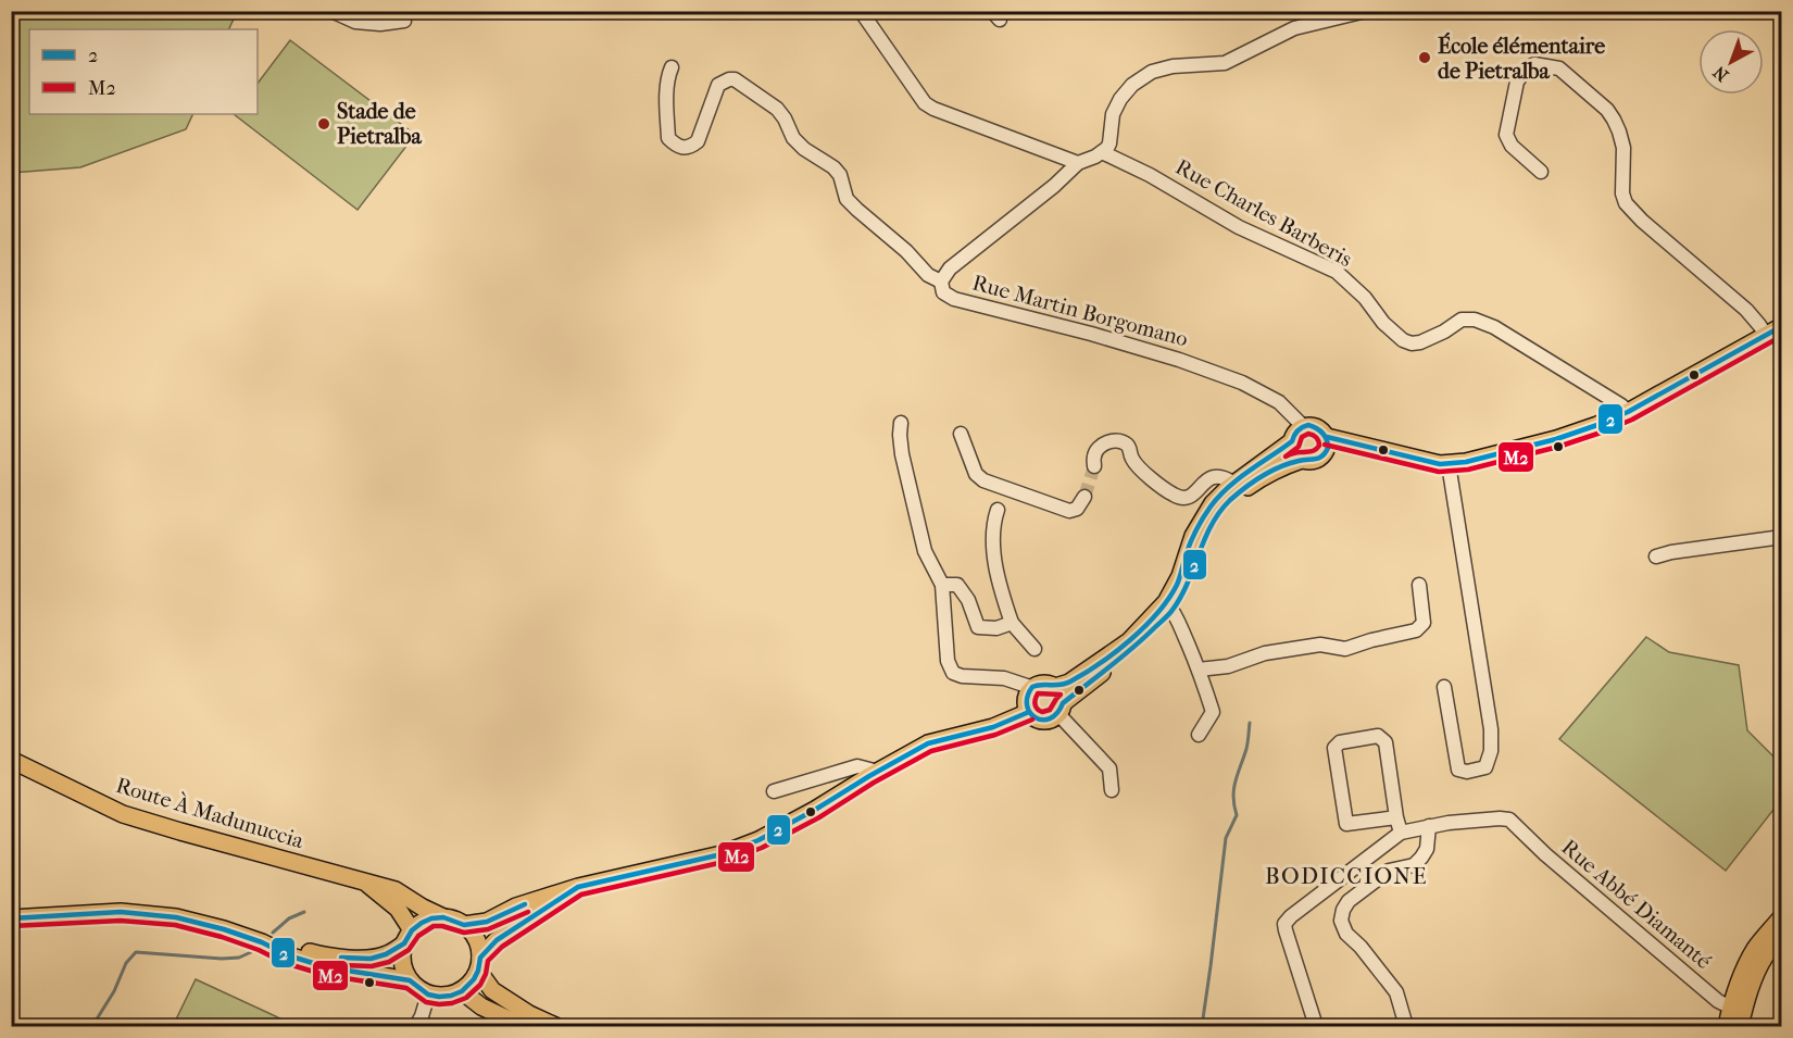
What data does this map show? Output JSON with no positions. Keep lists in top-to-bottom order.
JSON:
{
  "streets": {
    "main road": ["Route À Madunuccia"],
    "street": ["Rue Charles Barberis", "Rue Martin Borgomano", "Rue Abbé Diamanté"]
  },
  "crossings": [
    ["Rue Charles Barberis", "Rue Martin Borgomano"]
  ],
  "districts": ["BODICCIONE"],
  "places": ["École élémentaire de Pietralba", "Stade de Pietralba"],
  "lines": ["transit line 2", "transit line M2"],
  "legend": ["2", "M2"],
  "north": "bottom left"
}
